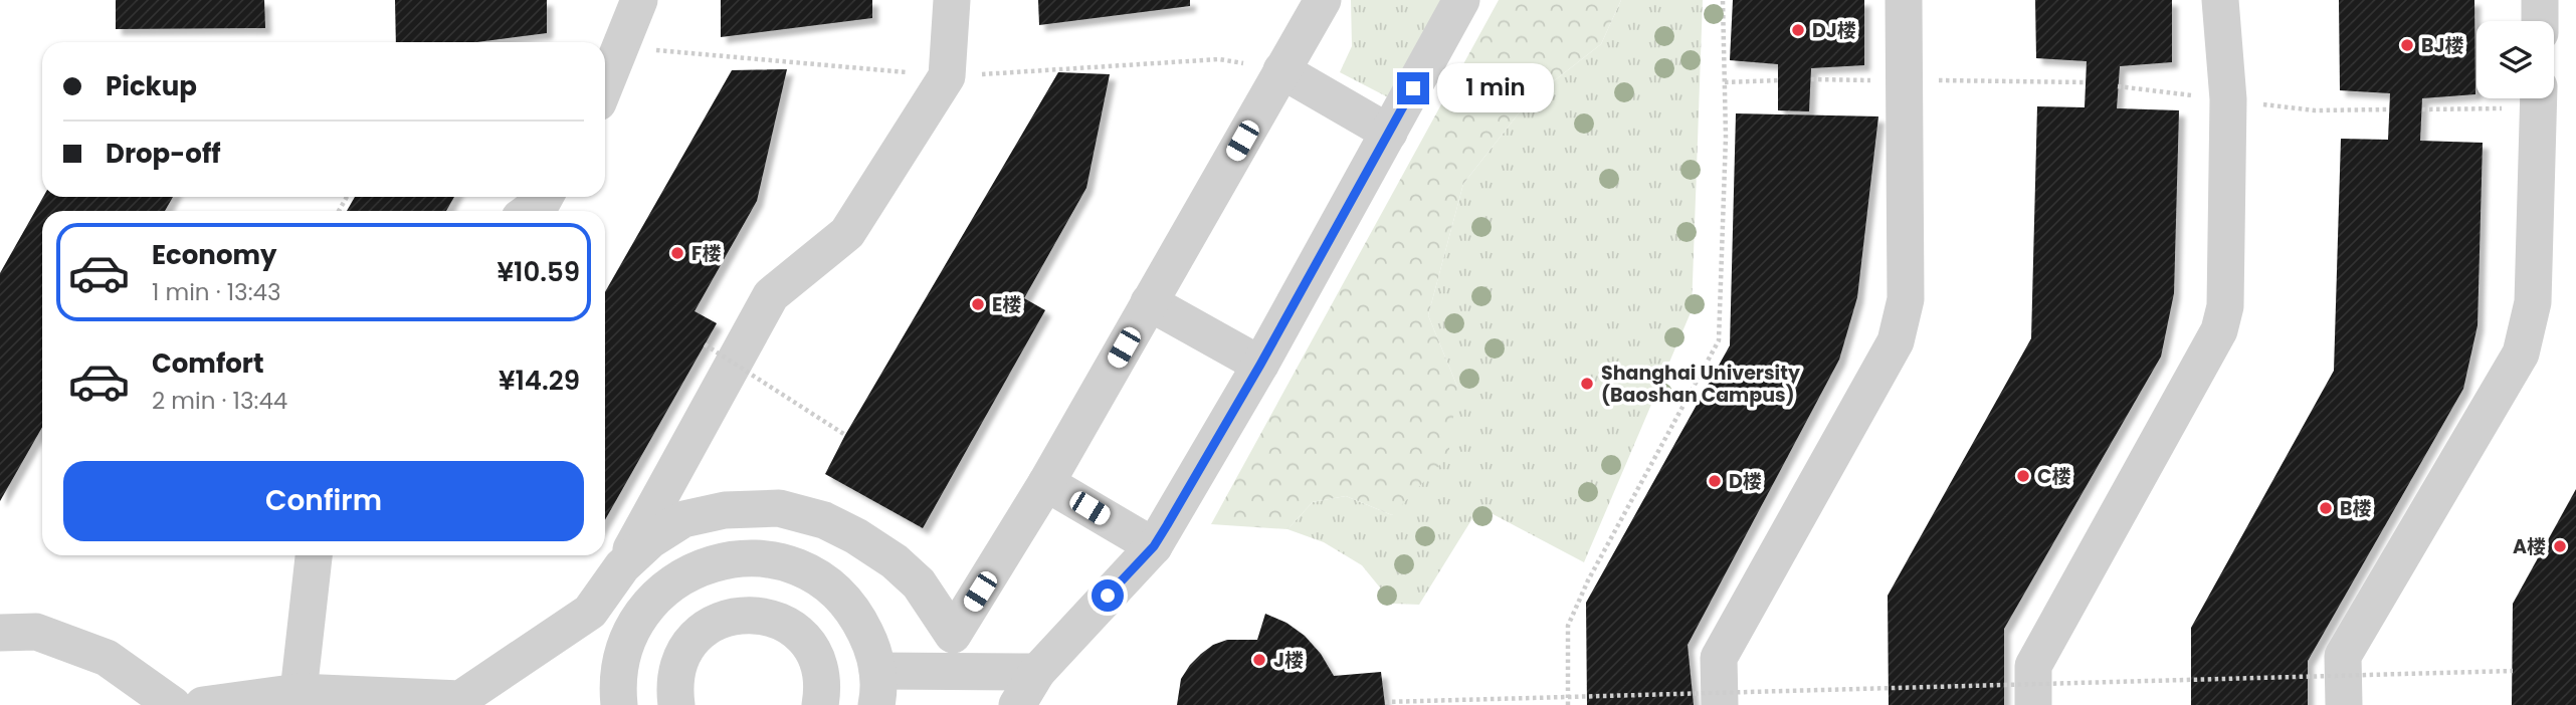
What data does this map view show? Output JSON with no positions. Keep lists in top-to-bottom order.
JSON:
{
  "places": [
    "DJ楼",
    "BJ楼",
    "F楼",
    "E楼",
    "Shanghai University (Baoshan Campus)",
    "C楼",
    "D楼",
    "B楼",
    "A楼",
    "J楼"
  ],
  "page": {
    "banner": ["Pickup", "Drop-off"],
    "bubble": "1 min",
    "list": [
      {
        "name": "Economy",
        "note": "1 min · 13:43",
        "value": "¥10.59"
      },
      {
        "name": "Comfort",
        "note": "2 min · 13:44",
        "value": "¥14.29"
      }
    ],
    "buttons": "Confirm"
  }
}
